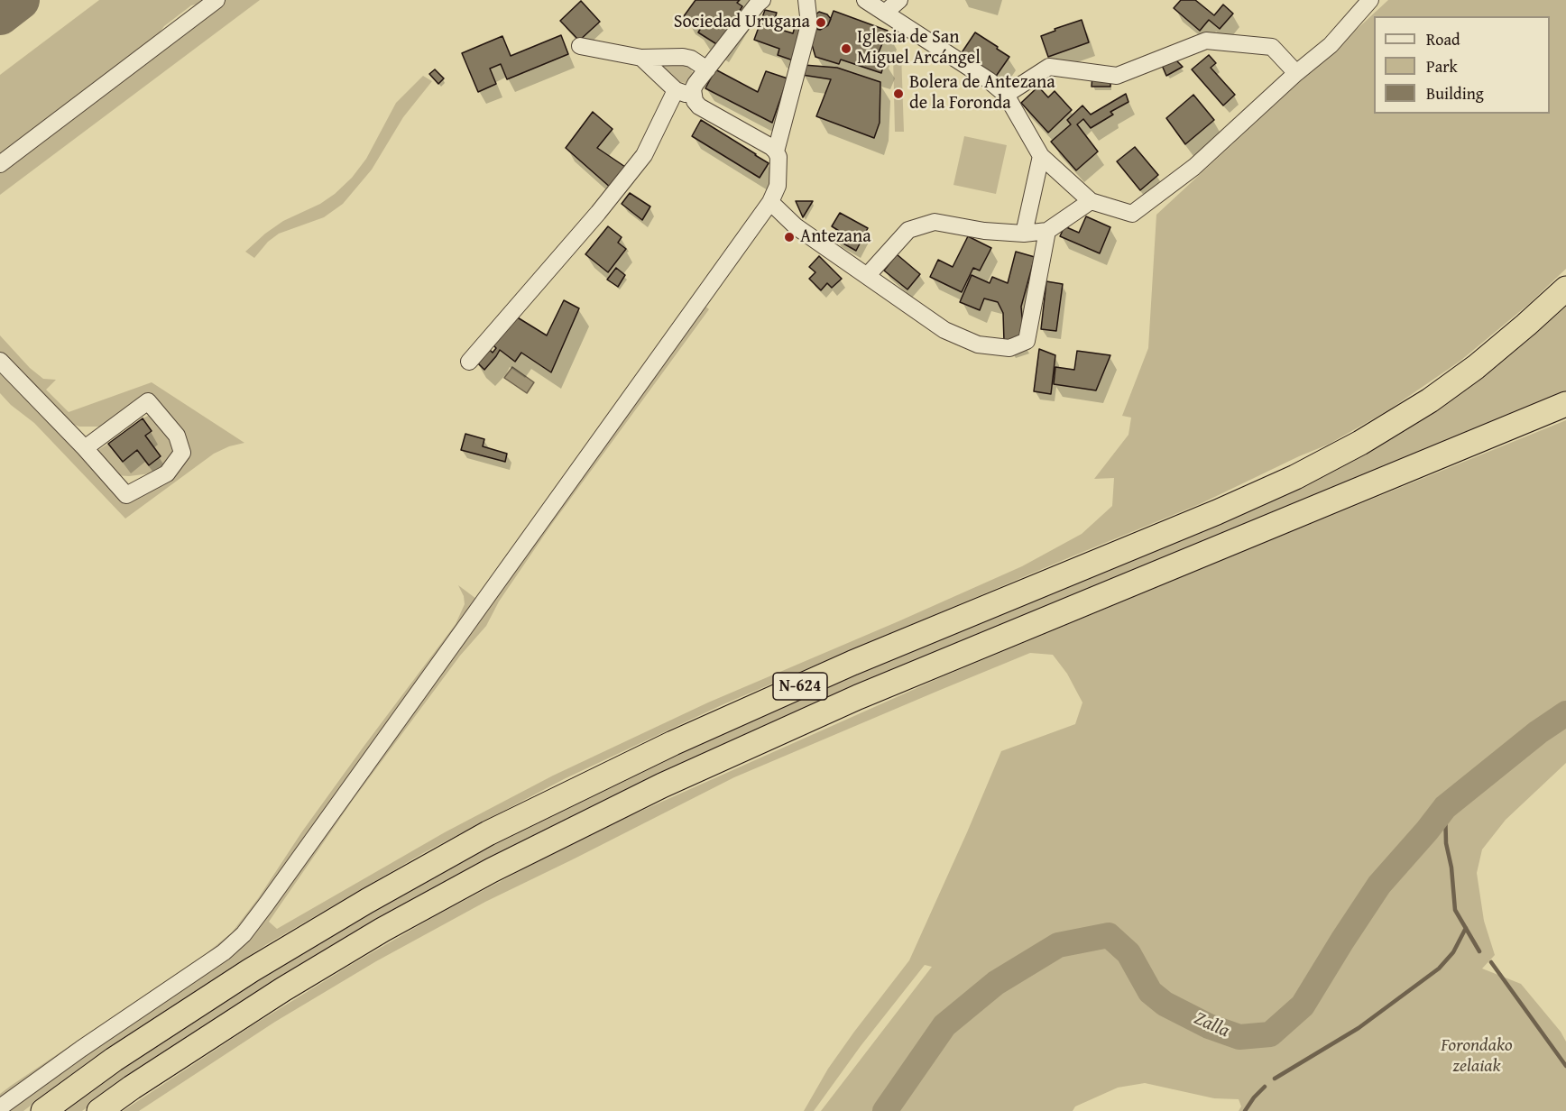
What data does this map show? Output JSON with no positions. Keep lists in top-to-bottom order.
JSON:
{
  "streets": {
    "highway": ["N-624"]
  },
  "water": ["Zalla"],
  "parks": ["Forondako zelaiak"],
  "places": [
    "Sociedad Urugana",
    "Iglesia de San Miguel Arcángel",
    "Bolera de Antezana de la Foronda",
    "Antezana"
  ],
  "legend": ["Road", "Park", "Building"]
}
